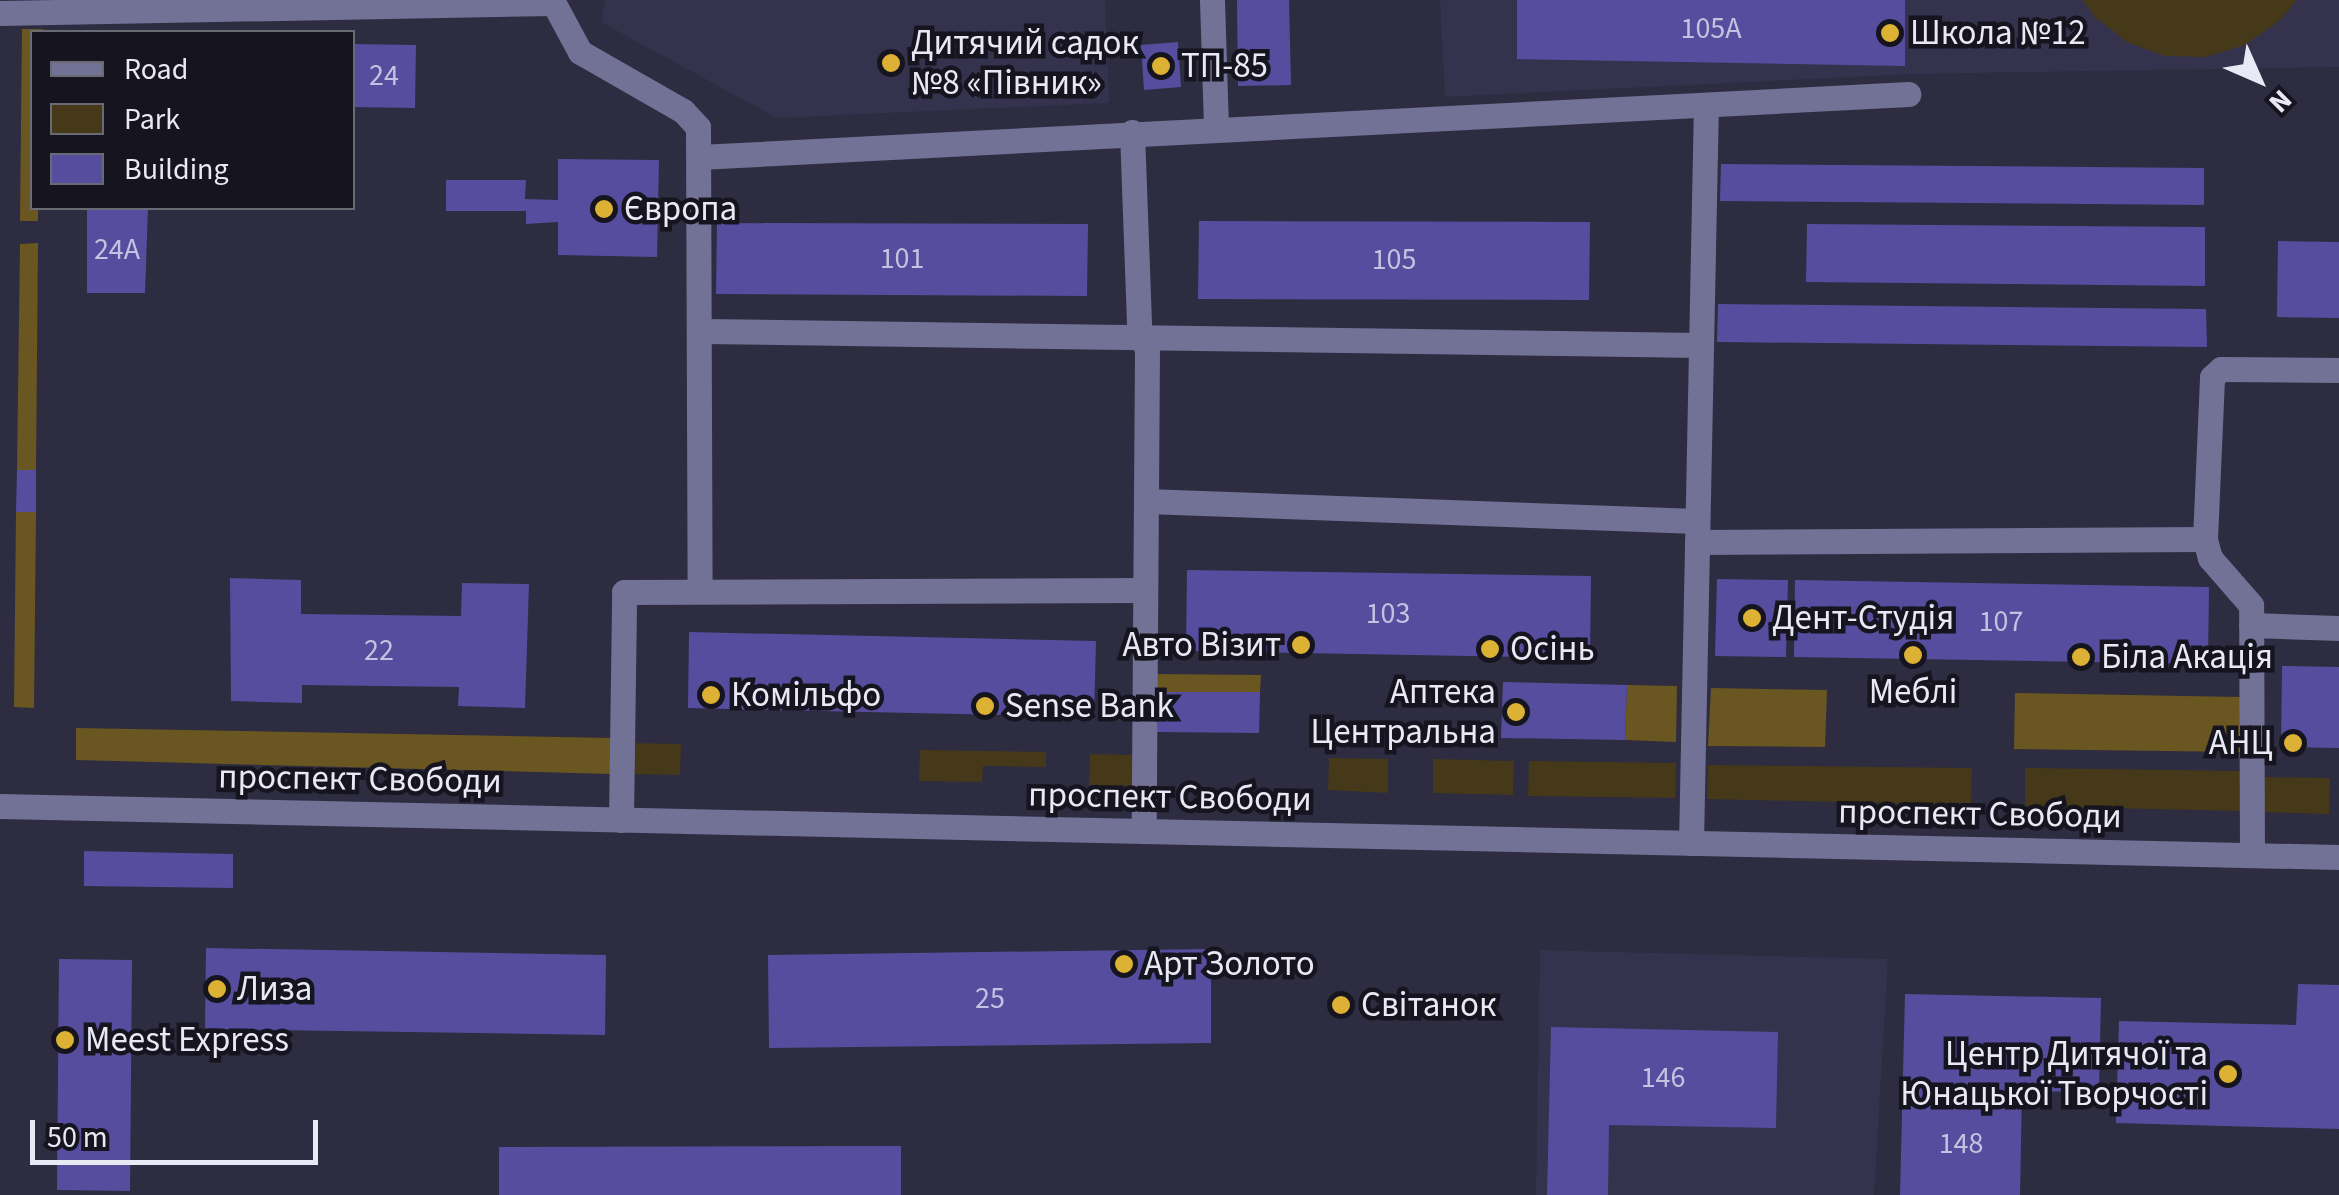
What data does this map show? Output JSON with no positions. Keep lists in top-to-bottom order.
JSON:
{
  "streets": {
    "street": ["проспект Свободи"]
  },
  "places": [
    "Школа №12",
    "Дитячий садок №8 «Півник»",
    "ТП-85",
    "Європа",
    "Дент-Студія",
    "Авто Візит",
    "Осінь",
    "Меблі",
    "Біла Акація",
    "Комільфо",
    "Sense Bank",
    "Аптека Центральна",
    "АНЦ",
    "Арт Золото",
    "Лиза",
    "Свiтанок",
    "Meest Express",
    "Центр Дитячої та Юнацької Творчості"
  ],
  "house_numbers": [
    "105А",
    "24",
    "24А",
    "101",
    "105",
    "103",
    "107",
    "22",
    "25",
    "146",
    "148"
  ],
  "legend": ["Road", "Park", "Building"],
  "scale_bar": "50 m",
  "north": "bottom right"
}
